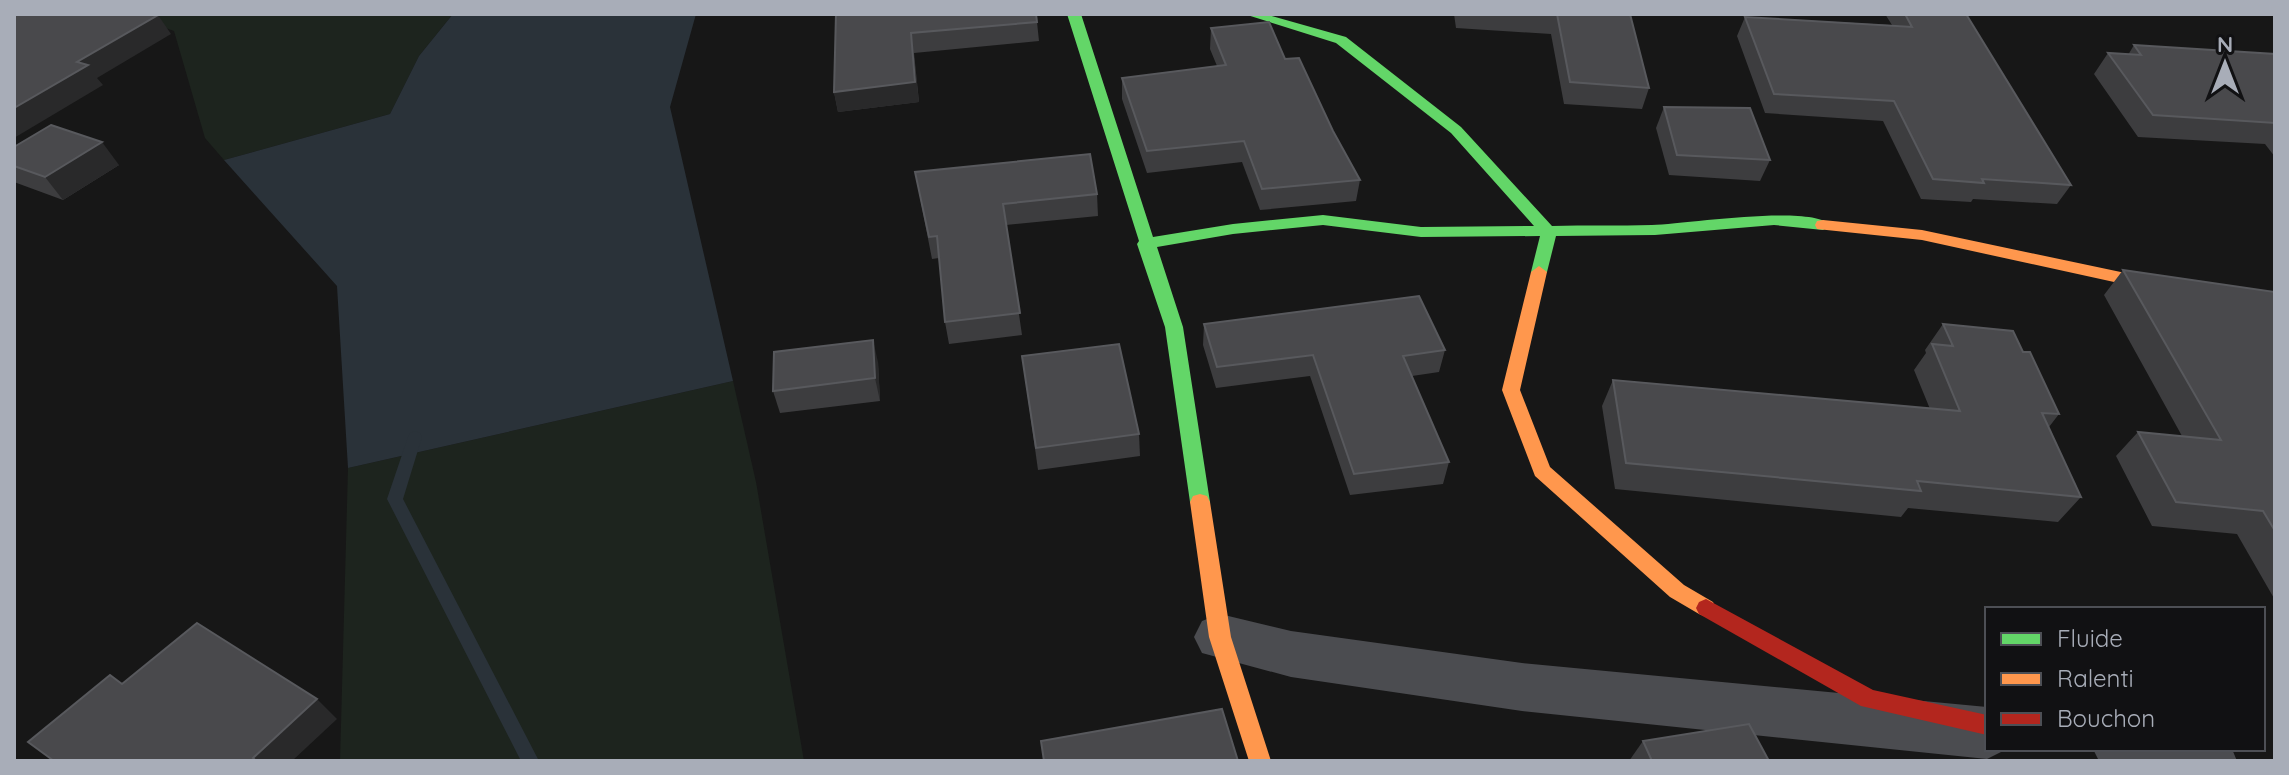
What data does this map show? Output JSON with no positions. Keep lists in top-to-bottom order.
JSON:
{
  "legend": ["Fluide", "Ralenti", "Bouchon"],
  "north": "top"
}
